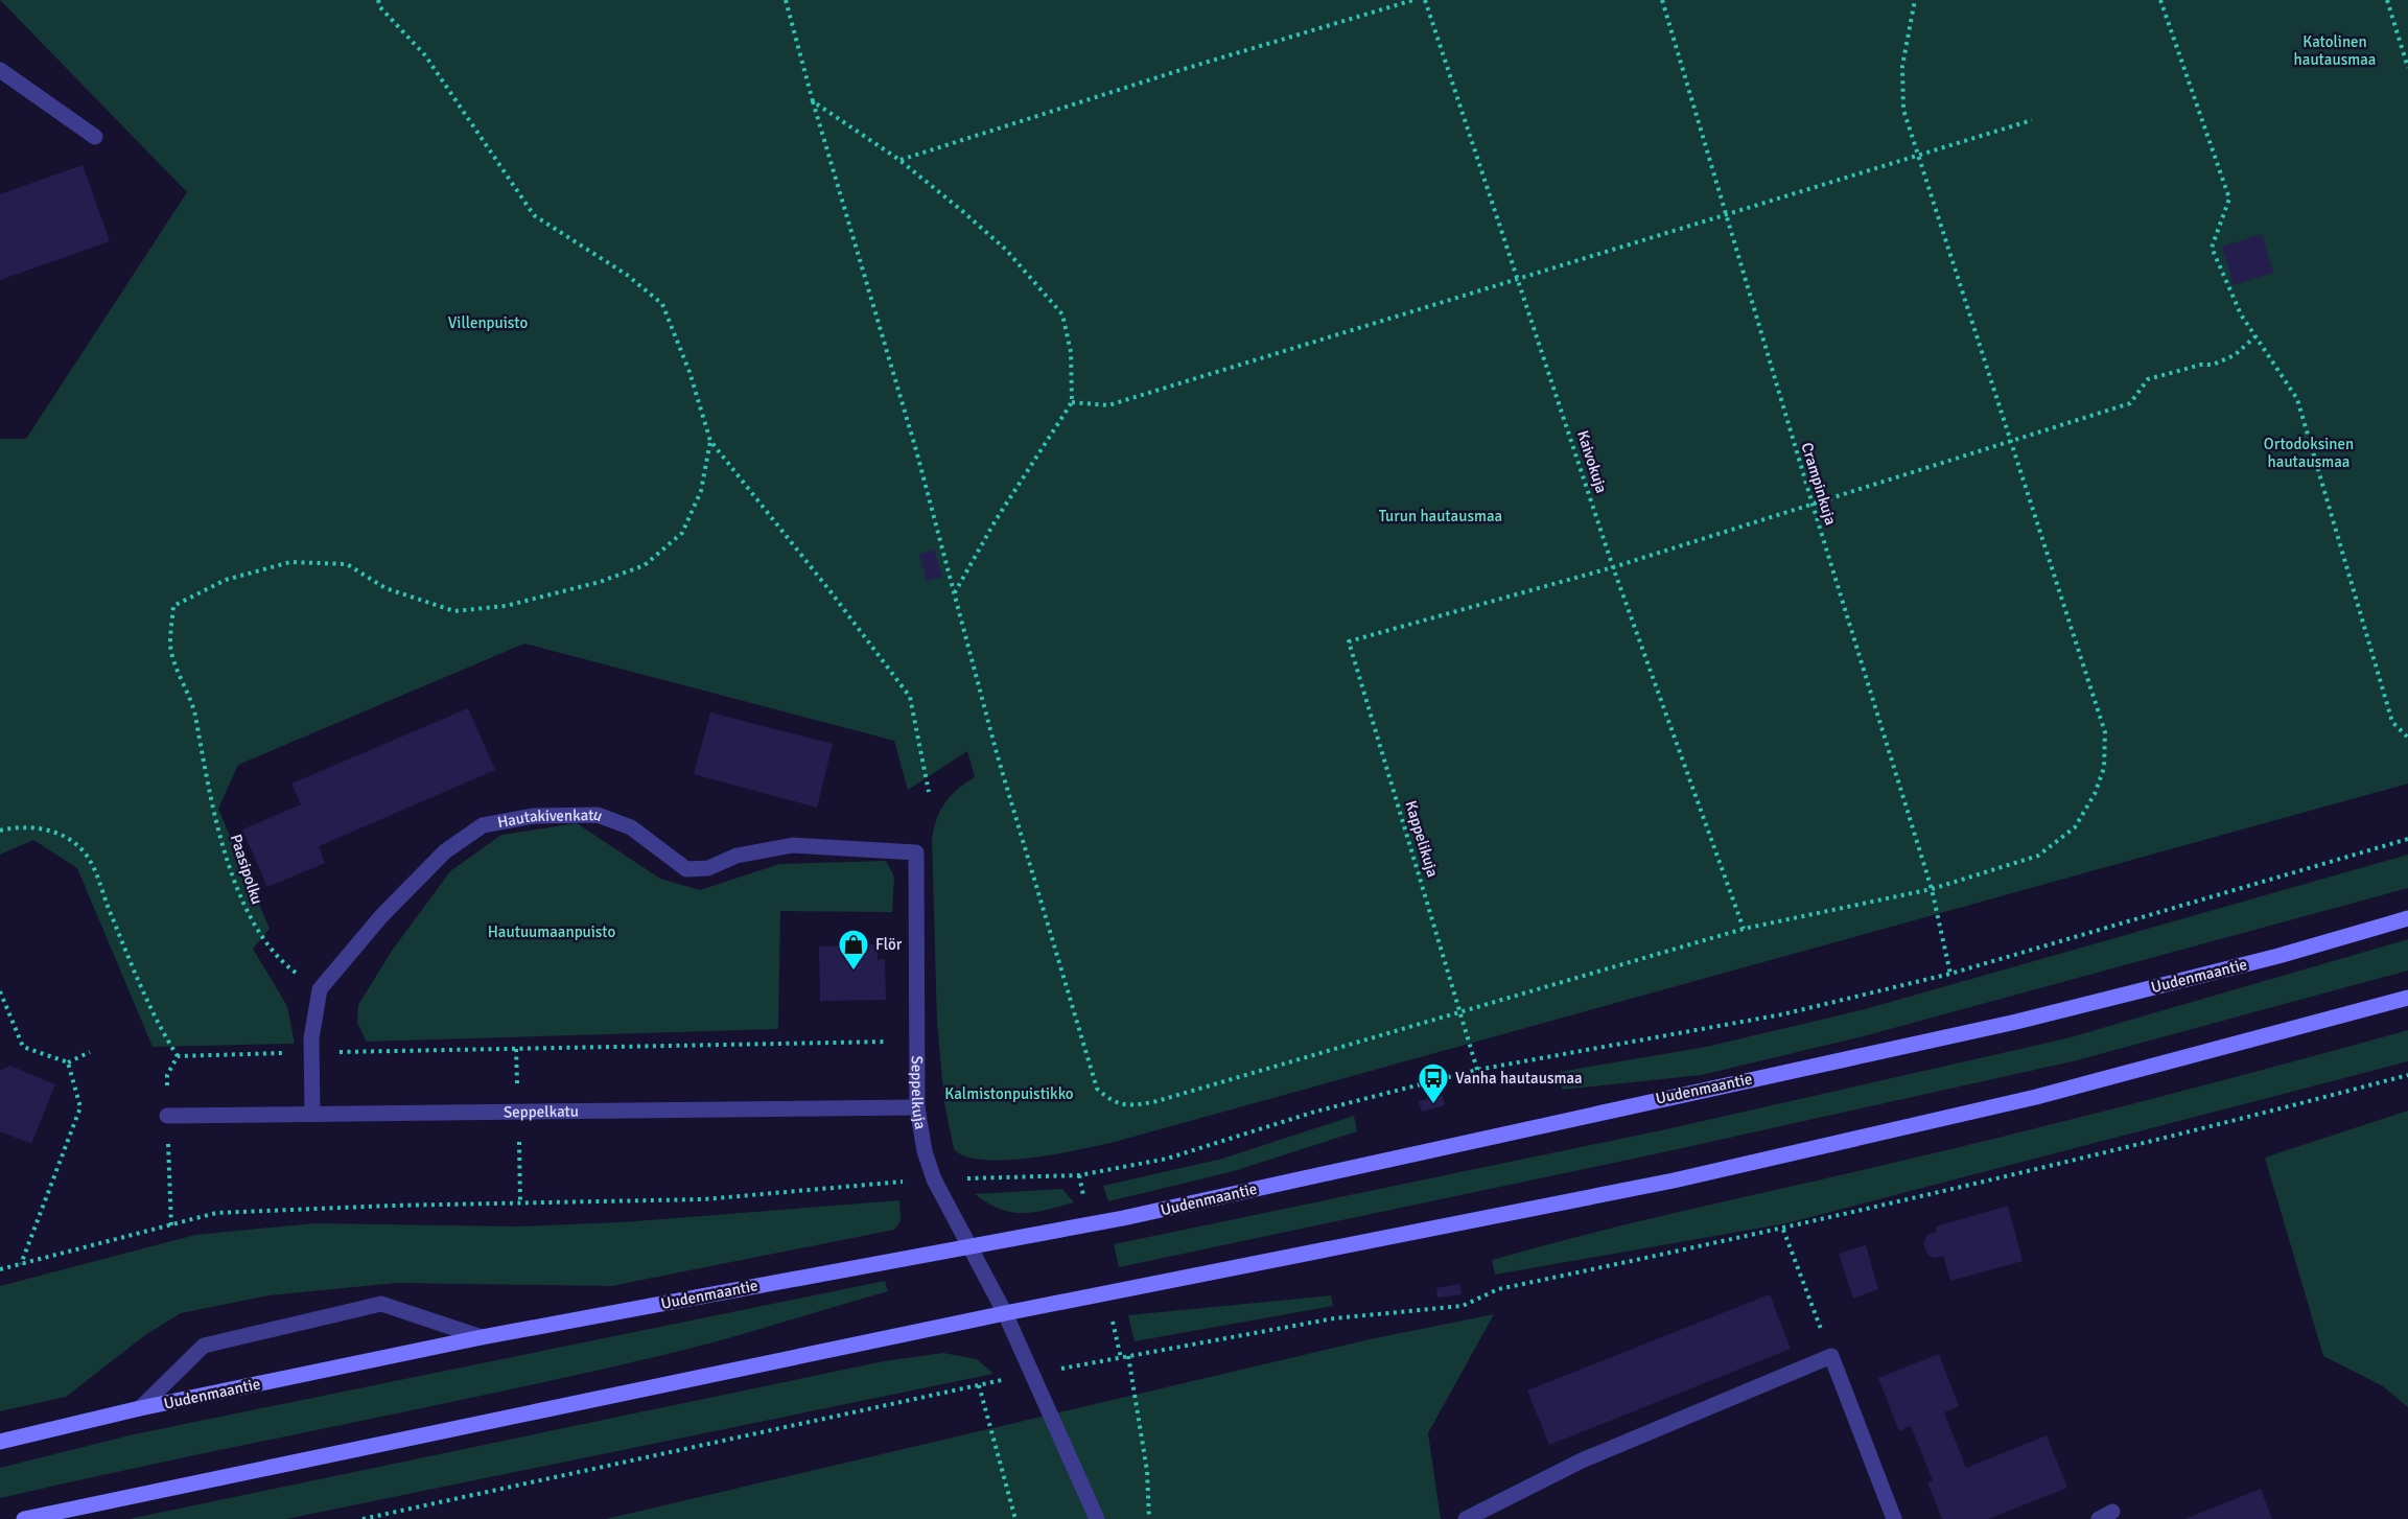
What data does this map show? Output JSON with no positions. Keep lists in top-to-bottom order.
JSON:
{
  "streets": {
    "main road": ["Uudenmaantie"],
    "street": ["Hautakivenkatu", "Seppelkuja", "Seppelkatu"],
    "path": [
      "Kaivokuja",
      "Crampinkuja",
      "Kappelikuja",
      "Paasipolku"
    ]
  },
  "crossings": [
    ["Kaivokuja", "Kappelikuja"],
    ["Hautakivenkatu", "Paasipolku"],
    ["Hautakivenkatu", "Seppelkuja"],
    ["Uudenmaantie", "Seppelkuja"],
    ["Seppelkuja", "Seppelkatu"]
  ],
  "parks": [
    "Katolinen hautausmaa",
    "Villenpuisto",
    "Ortodoksinen hautausmaa",
    "Turun hautausmaa",
    "Hautuumaanpuisto",
    "Kalmistonpuistikko"
  ],
  "places": {
    "shop": ["Flör"],
    "bus stop": ["Vanha hautausmaa"]
  }
}
